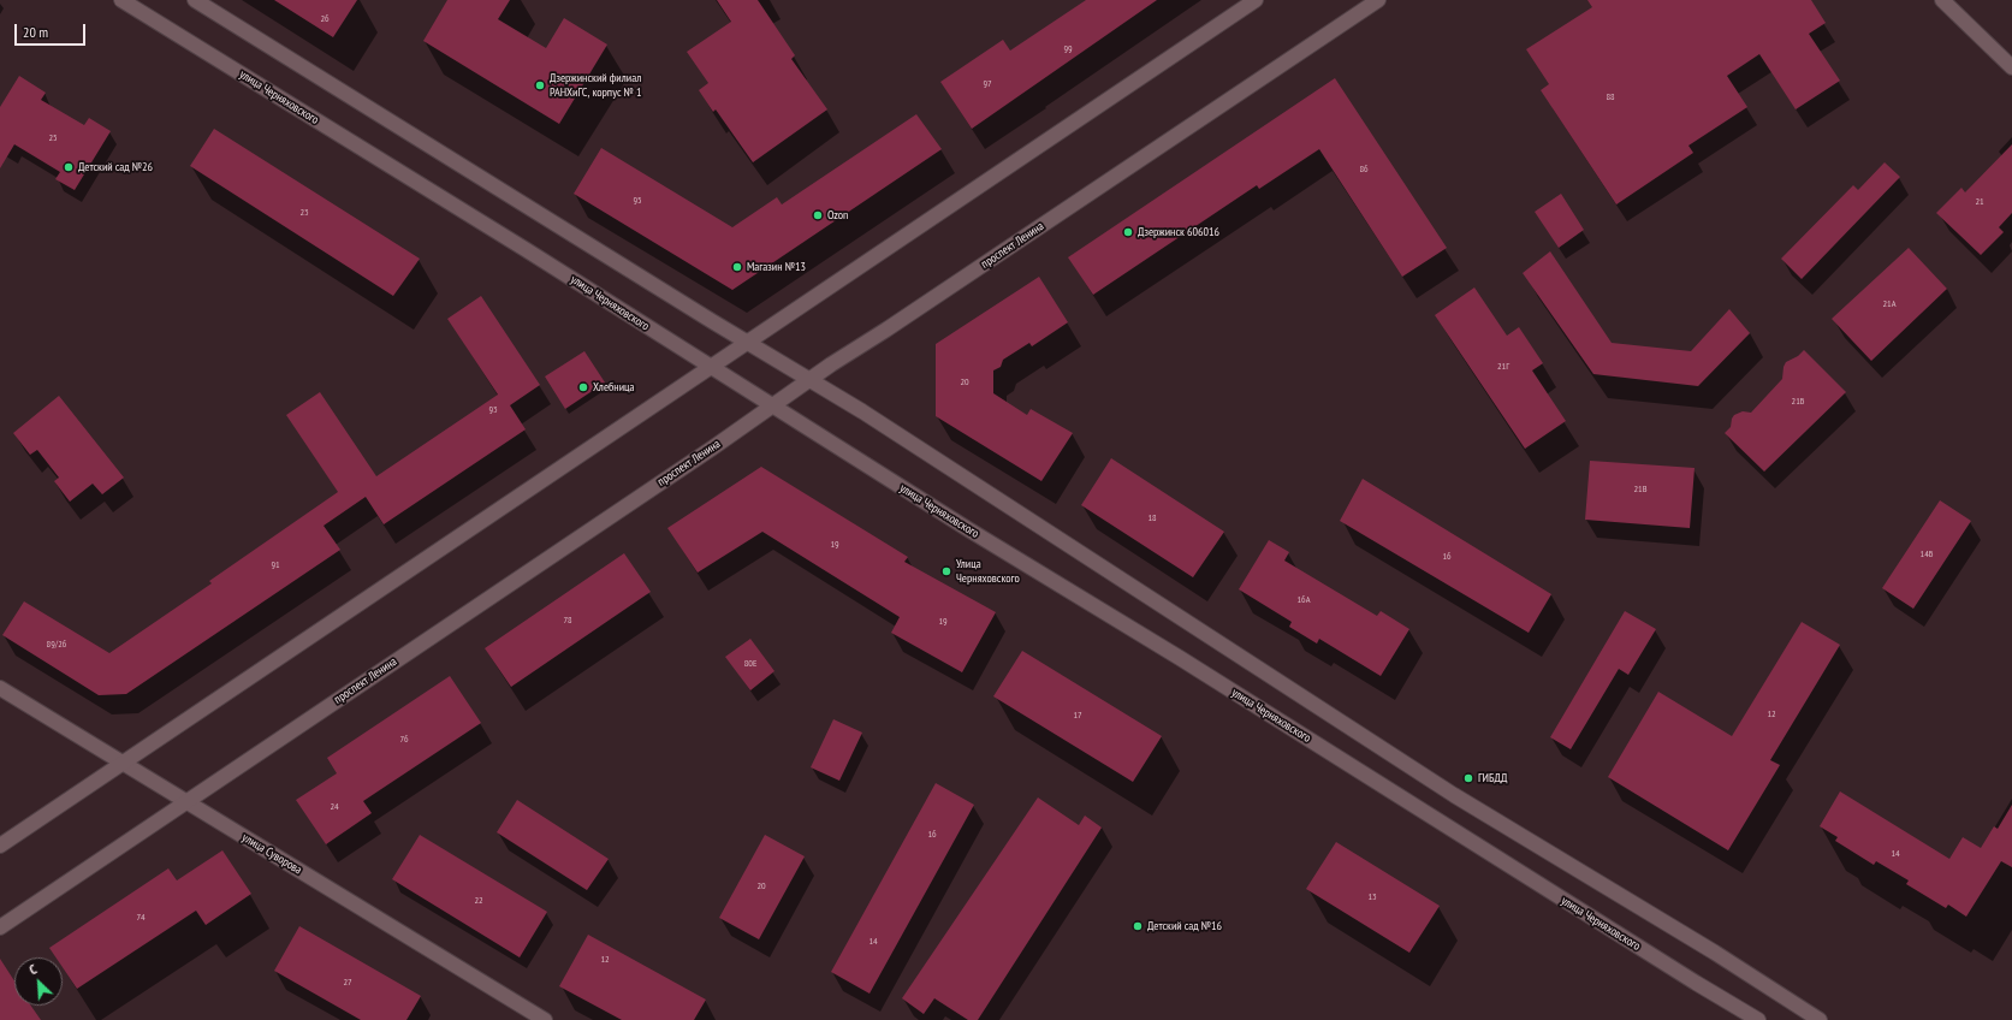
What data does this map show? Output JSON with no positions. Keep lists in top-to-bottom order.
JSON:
{
  "streets": {
    "street": ["улица Черняховского", "проспект Ленина", "улица Суворова"]
  },
  "crossings": [
    ["улица Черняховского", "проспект Ленина"],
    ["проспект Ленина", "улица Суворова"]
  ],
  "places": [
    "Дзержинский филиал РАНХиГС, корпус № 1",
    "Детский сад №26",
    "Ozon",
    "Дзержинск 606016",
    "Магазин №13",
    "Хлебница",
    "Улица Черняховского",
    "ГИБДД",
    "Детский сад №16"
  ],
  "house_numbers": [
    "26",
    "99",
    "97",
    "88",
    "25",
    "86",
    "95",
    "21",
    "23",
    "21А",
    "21Г",
    "20",
    "21Б",
    "93",
    "21В",
    "18",
    "19",
    "14Б",
    "16",
    "91",
    "16А",
    "78",
    "19",
    "89/26",
    "80Е",
    "12",
    "17",
    "76",
    "24",
    "16",
    "14",
    "20",
    "13",
    "22",
    "74",
    "14",
    "12",
    "27"
  ],
  "scale_bar": "20 m",
  "north": "top left"
}
